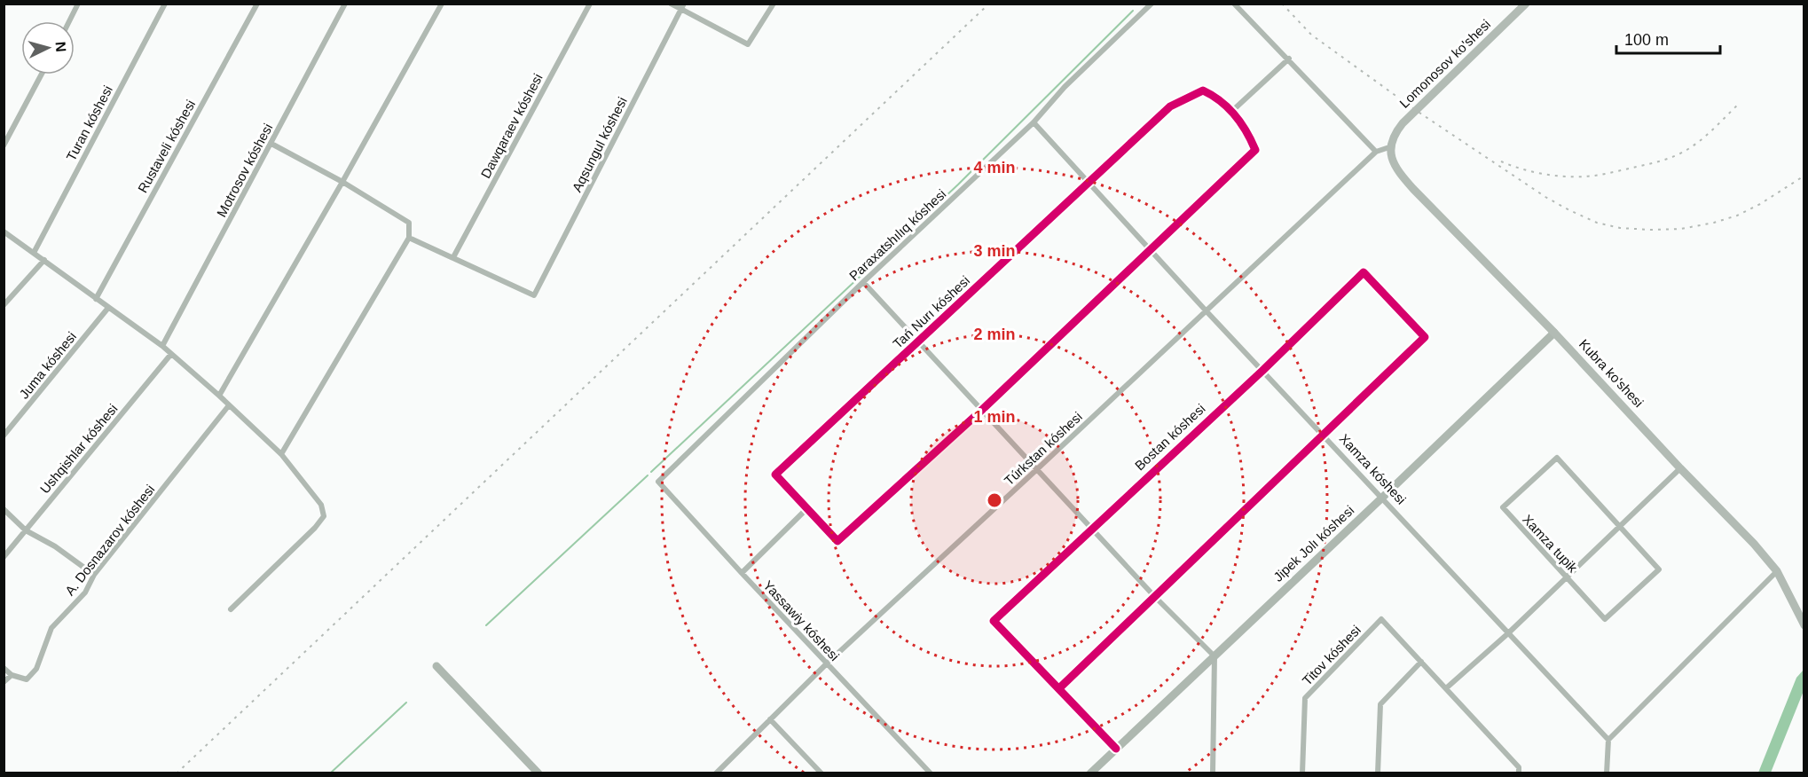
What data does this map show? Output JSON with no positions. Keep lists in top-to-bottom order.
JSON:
{
  "streets": {
    "main road": ["Lomonosov ko'shesi", "Kubra ko'shesi"],
    "street": [
      "Turan kóshesi",
      "Dawqaraev kóshesi",
      "Aqsungul kóshesi",
      "Rustaveli kóshesi",
      "Motrosov kóshesi",
      "Paraxatshılıq kóshesi",
      "Tań Nurı kóshesi",
      "Juma kóshesi",
      "Bostan kóshesi",
      "Ushqishlar kóshesi",
      "Túrkstan kóshesi",
      "Xamza kóshesi",
      "A. Dosnazarov kóshesi",
      "Jipek Jolı kóshesi",
      "Xamza tupik",
      "Yassawiy kóshesi",
      "Titov kóshesi"
    ]
  },
  "crossings": [
    ["Lomonosov ko'shesi", "Kubra ko'shesi"],
    ["Lomonosov ko'shesi", "Túrkstan kóshesi"],
    ["Dawqaraev kóshesi", "Aqsungul kóshesi"],
    ["Paraxatshılıq kóshesi", "Xamza kóshesi"],
    ["Paraxatshılıq kóshesi", "Yassawiy kóshesi"],
    ["Tań Nurı kóshesi", "Xamza kóshesi"],
    ["Kubra ko'shesi", "Túrkstan kóshesi"],
    ["Kubra ko'shesi", "Jipek Jolı kóshesi"],
    ["Bostan kóshesi", "Xamza kóshesi"],
    ["Túrkstan kóshesi", "Xamza kóshesi"],
    ["Túrkstan kóshesi", "Yassawiy kóshesi"],
    ["Xamza kóshesi", "Jipek Jolı kóshesi"]
  ],
  "scale_bar": "100 m",
  "north": "right",
  "rings": [
    "4 min",
    "3 min",
    "2 min",
    "1 min"
  ]
}
